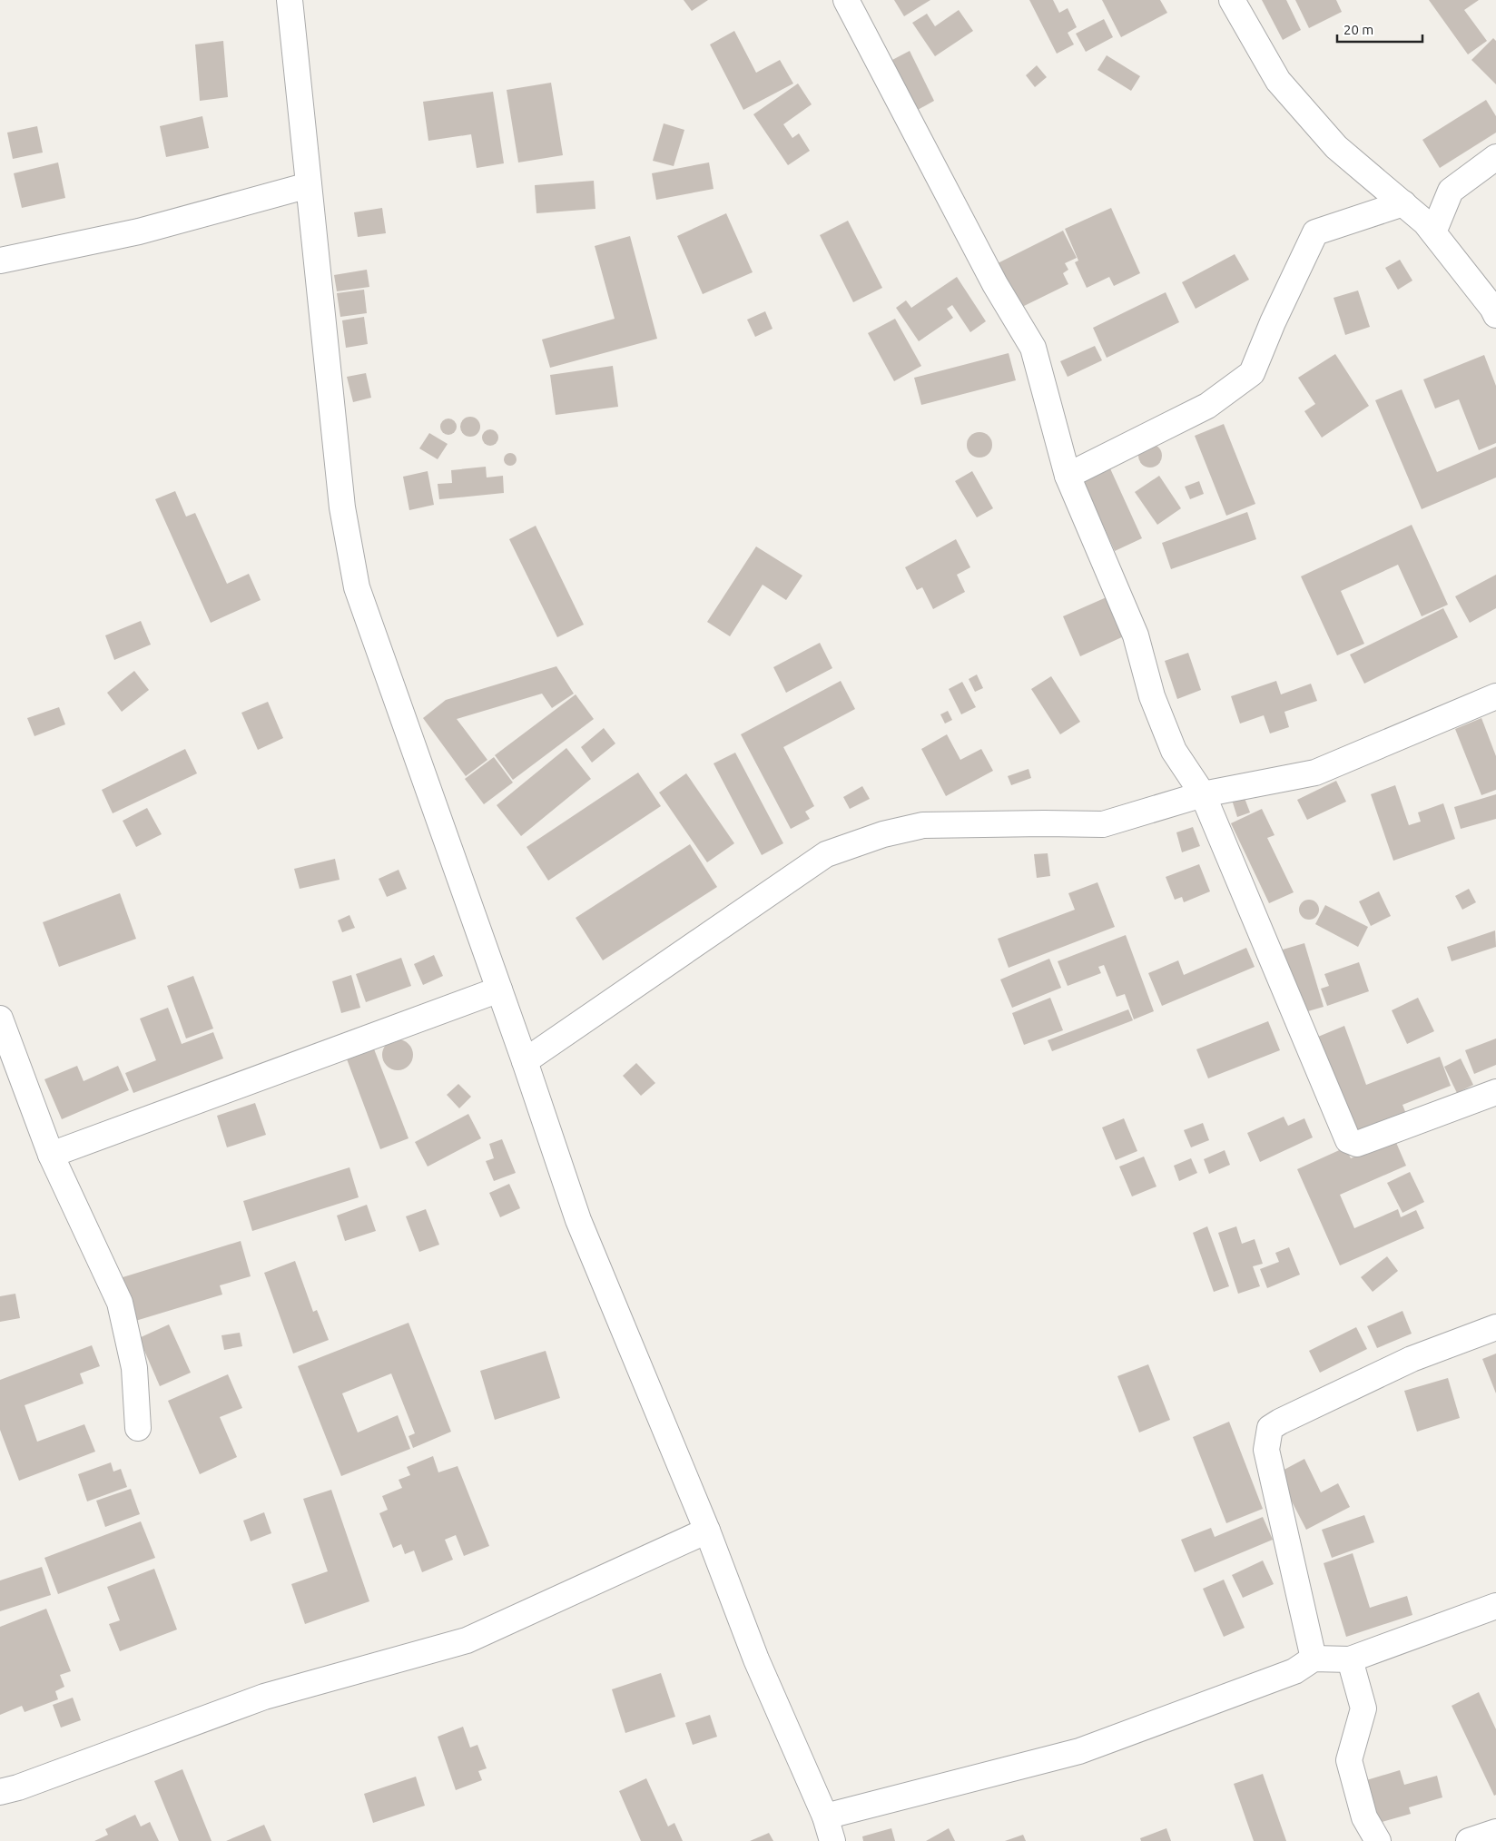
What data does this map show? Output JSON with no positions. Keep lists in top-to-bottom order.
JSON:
{
  "scale_bar": "20 m"
}
